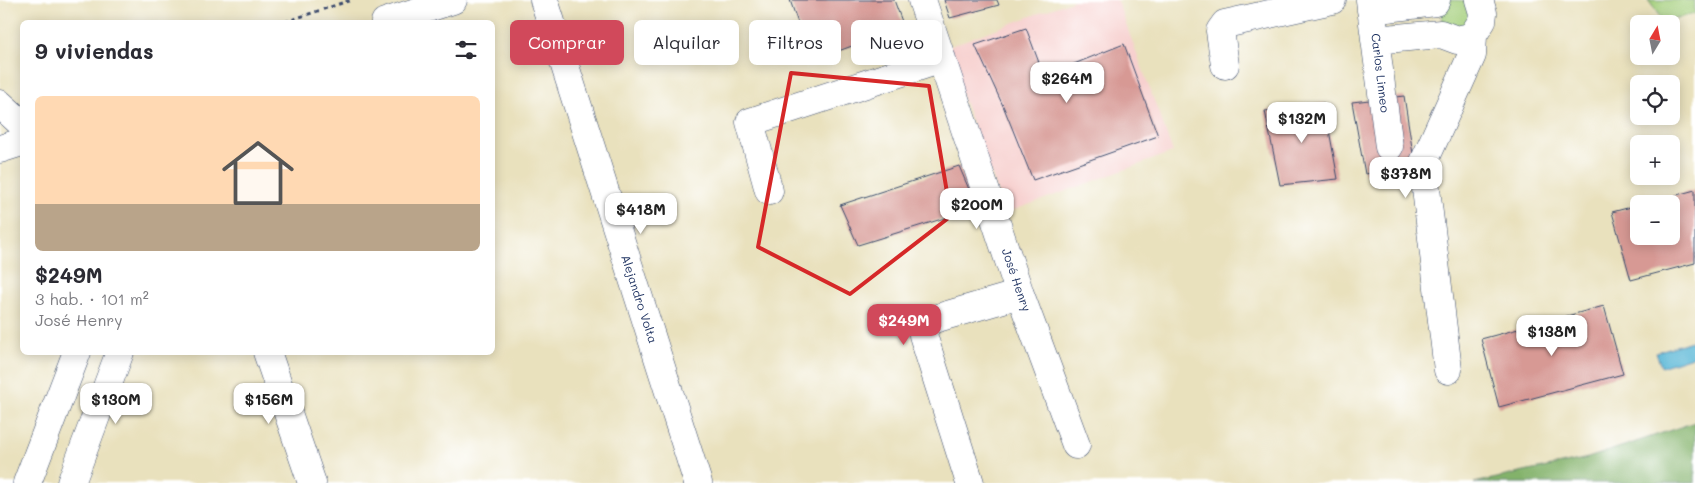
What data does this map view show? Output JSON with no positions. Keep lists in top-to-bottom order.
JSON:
{
  "streets": {
    "street": ["Carlos Linneo", "José Henry", "Alejandro Volta"]
  },
  "north": "top",
  "page": {
    "map_buttons": ["+", "−"],
    "chip": [
      "Comprar",
      "Alquilar",
      "Filtros",
      "Nuevo"
    ],
    "heading": "9 viviendas",
    "price": [
      "$264M",
      "$132M",
      "$378M",
      "$200M",
      "$418M",
      "$249M",
      "$138M",
      "$130M",
      "$156M"
    ],
    "list": [
      {
        "name": "$249M",
        "note": "3 hab. · 101 m² · José Henry"
      }
    ]
  }
}
